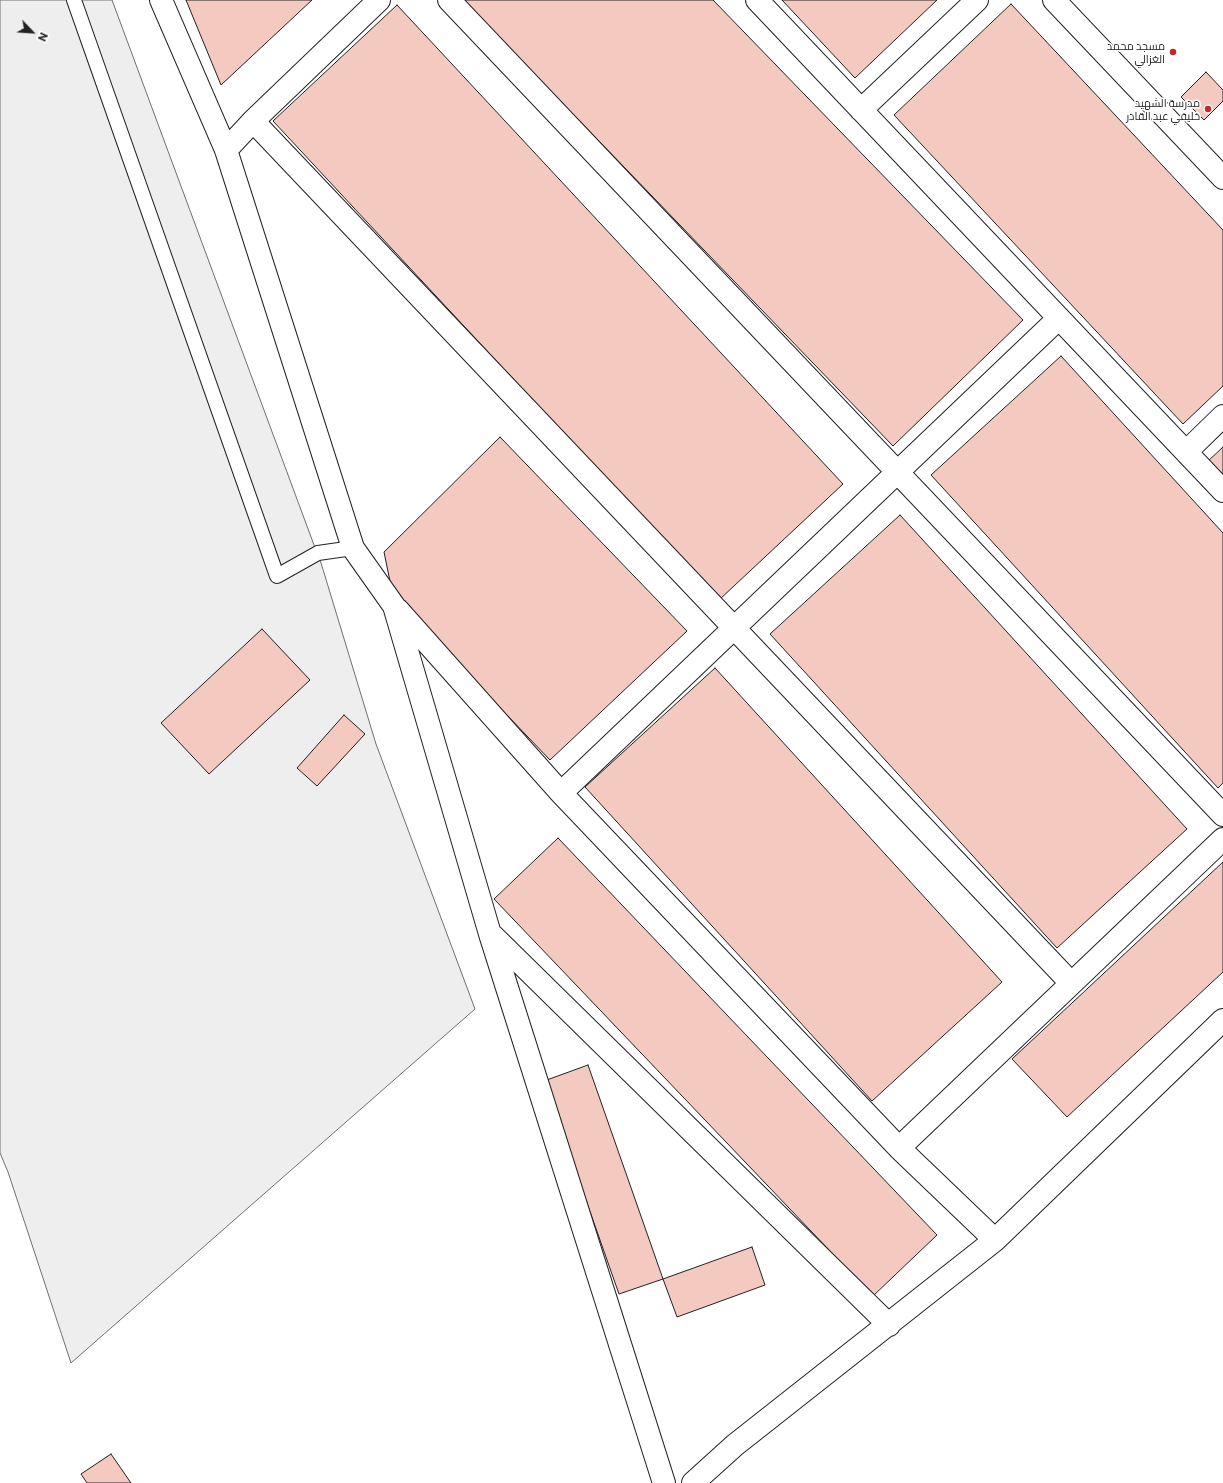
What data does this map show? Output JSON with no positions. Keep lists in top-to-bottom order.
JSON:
{
  "places": ["مسجد محمد الغزالي", "مدرسة الشهيد خليفي عبد القادر"],
  "north": "bottom right"
}
